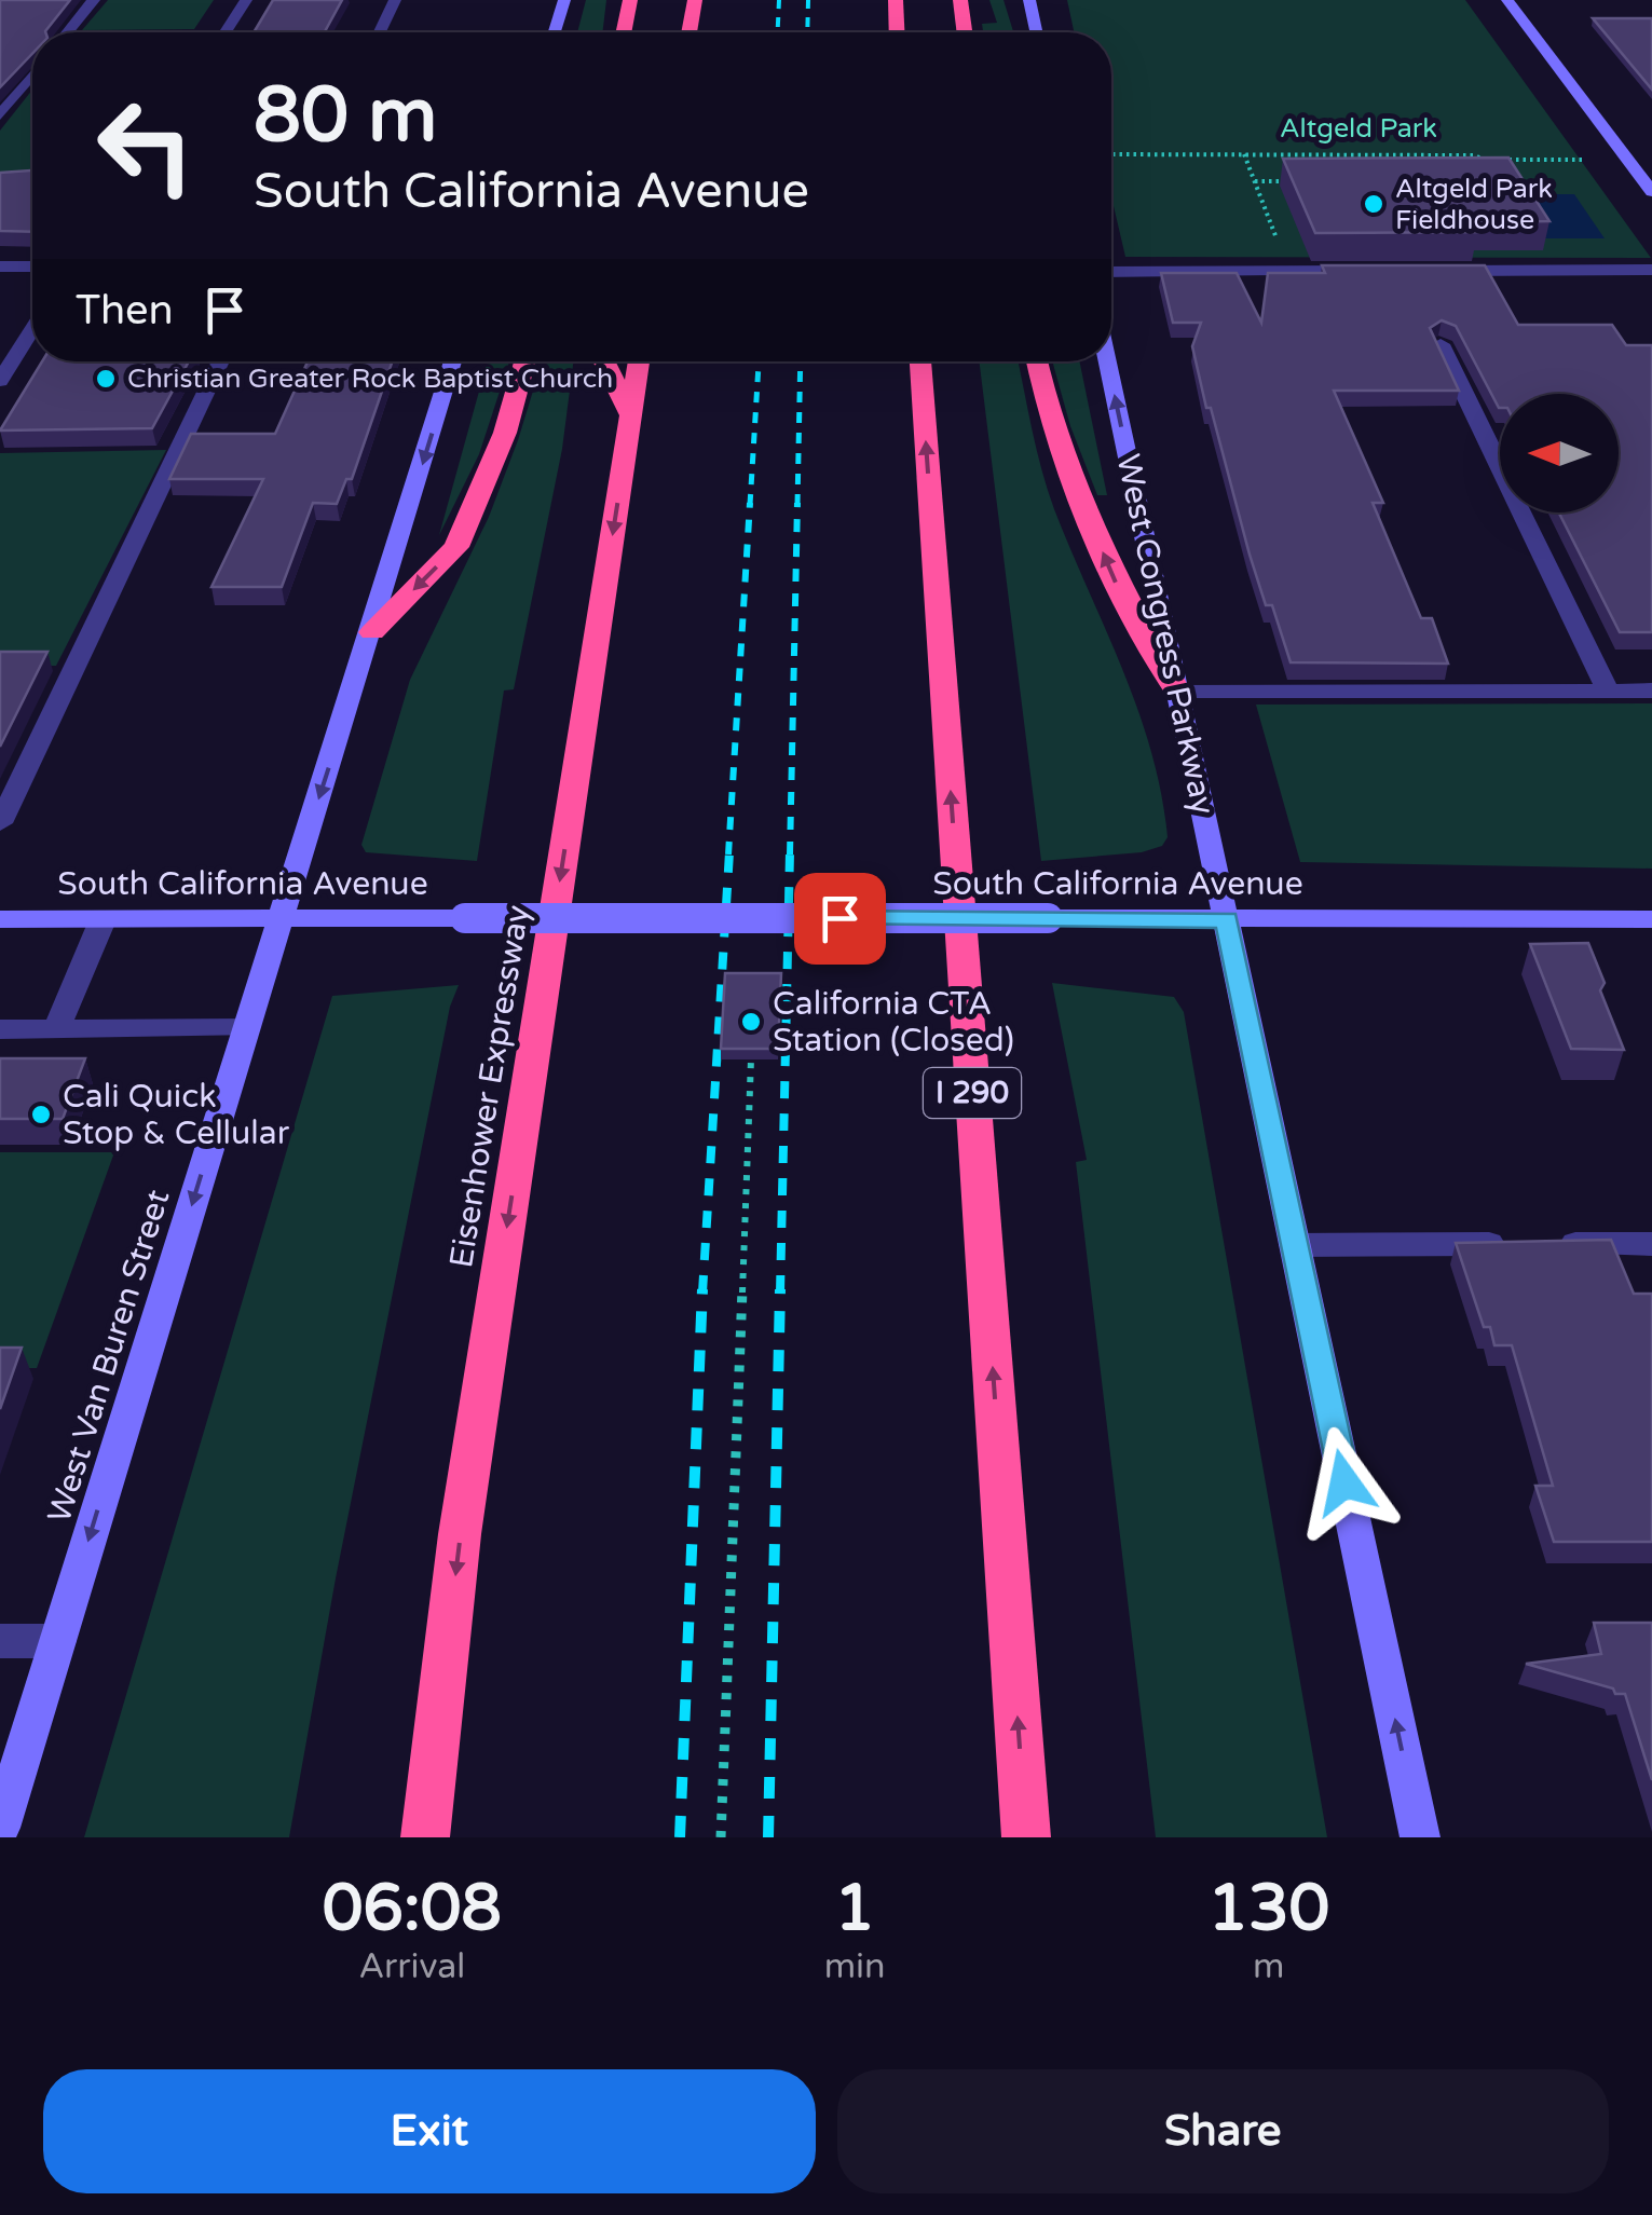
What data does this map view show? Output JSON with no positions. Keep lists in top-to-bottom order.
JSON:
{
  "streets": {
    "highway": ["Eisenhower Expressway", "I 290"],
    "street": ["West Congress Parkway", "South California Avenue", "West Van Buren Street"]
  },
  "crossings": [
    ["West Congress Parkway", "South California Avenue"],
    ["South California Avenue", "West Van Buren Street"]
  ],
  "one_way": ["West Congress Parkway", "Eisenhower Expressway", "West Van Buren Street"],
  "parks": ["Altgeld Park"],
  "places": [
    "Altgeld Park Fieldhouse",
    "Christian Greater Rock Baptist Church",
    "California CTA Station (Closed)",
    "Cali Quick Stop & Cellular"
  ],
  "north": "left",
  "page": {
    "turn": ["80 m", "South California Avenue"],
    "then": "Then",
    "eta": [
      "06:08",
      "Arrival",
      "1",
      "min",
      "130",
      "m"
    ],
    "buttons": ["Exit", "Share"]
  }
}
